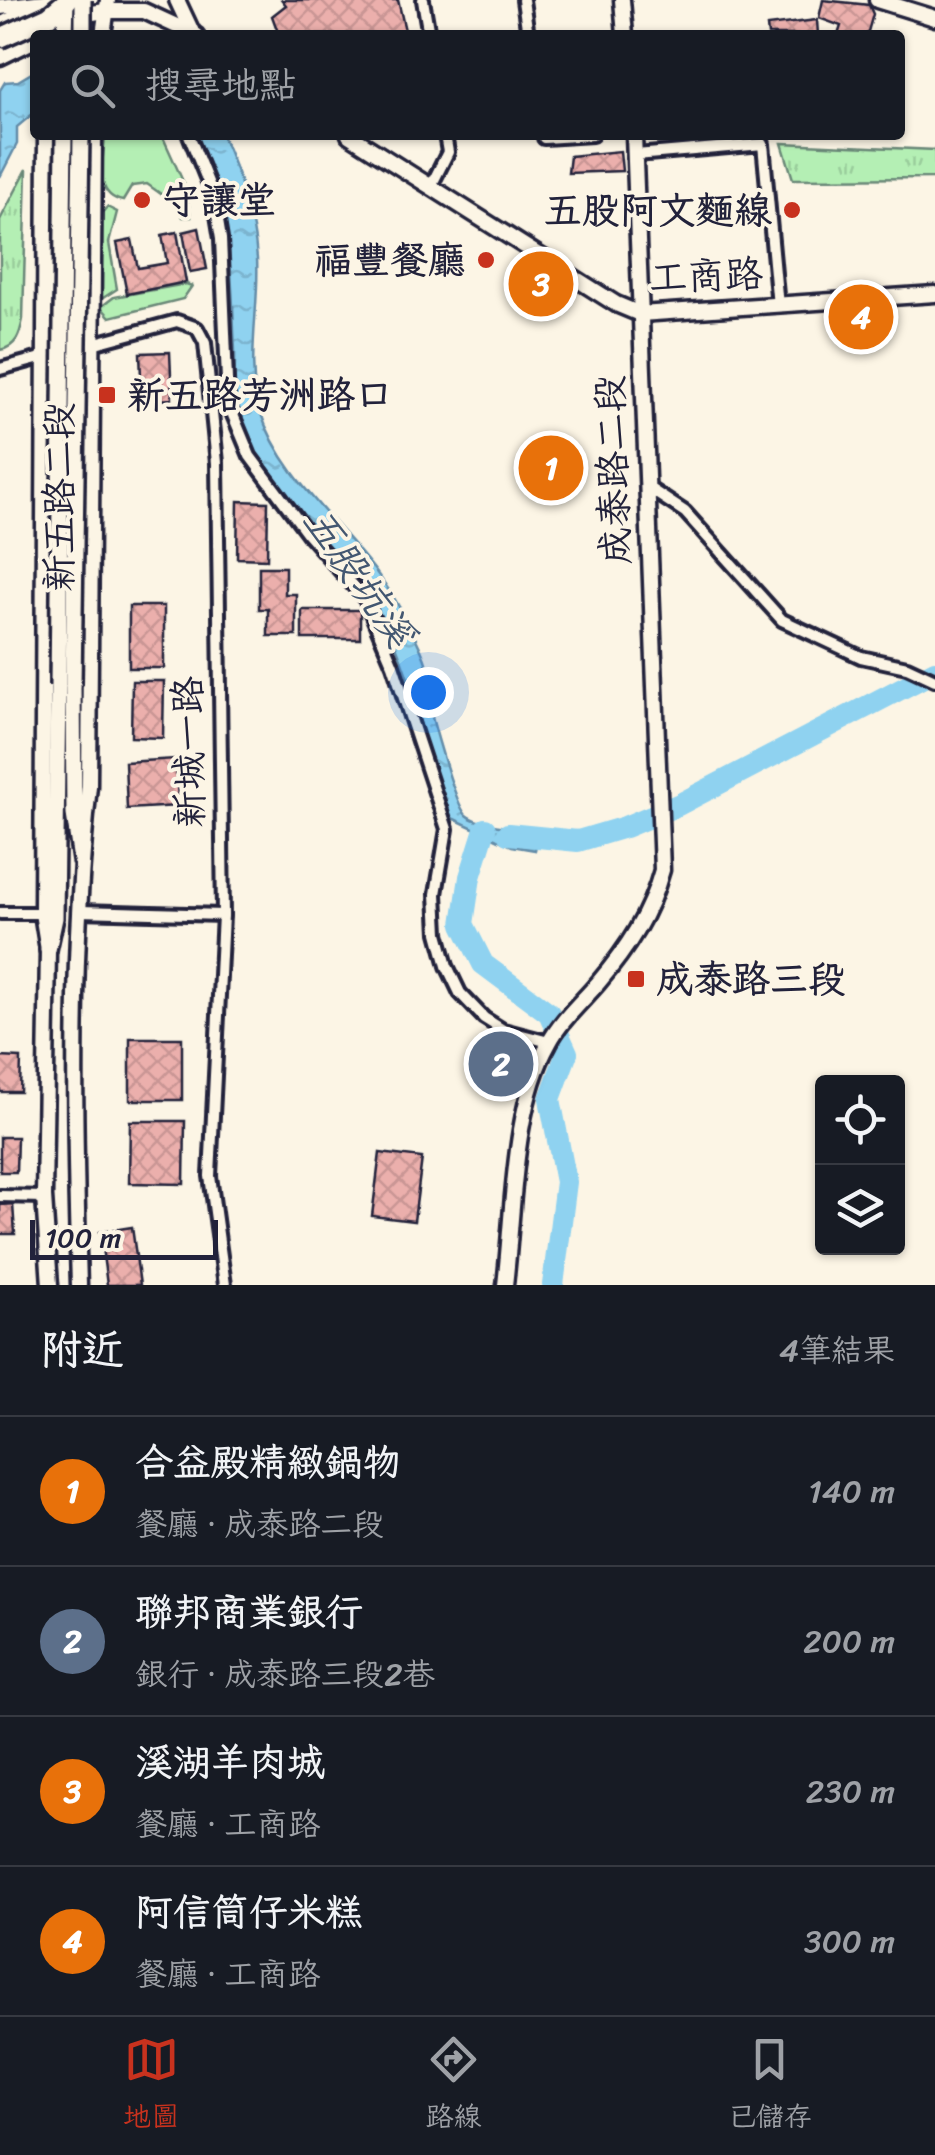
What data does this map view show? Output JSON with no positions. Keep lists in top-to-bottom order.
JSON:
{
  "streets": {
    "main road": ["工商路", "成泰路二段", "新五路二段"],
    "street": ["新城一路"]
  },
  "crossings": [
    ["工商路", "成泰路二段"],
    ["新五路二段", "新城一路"]
  ],
  "water": ["五股坑溪"],
  "places": {
    "other": ["守讓堂", "五股阿文麵線", "福豐餐廳"],
    "transit": ["新五路芳洲路口", "成泰路三段"]
  },
  "scale_bar": "100 m",
  "page": {
    "search": "搜尋地點",
    "pins": [
      "3",
      "4",
      "1",
      "2"
    ],
    "scale": "100 m",
    "heading": ["附近", "4筆結果"],
    "list": [
      {
        "mark": "1",
        "name": "合益殿精緻鍋物",
        "note": "餐廳 · 成泰路二段",
        "value": "140 m"
      },
      {
        "mark": "2",
        "name": "聯邦商業銀行",
        "note": "銀行 · 成泰路三段2巷",
        "value": "200 m"
      },
      {
        "mark": "3",
        "name": "溪湖羊肉城",
        "note": "餐廳 · 工商路",
        "value": "230 m"
      },
      {
        "mark": "4",
        "name": "阿信筒仔米糕",
        "note": "餐廳 · 工商路",
        "value": "300 m"
      }
    ],
    "nav": ["地圖", "路線", "已儲存"]
  }
}
